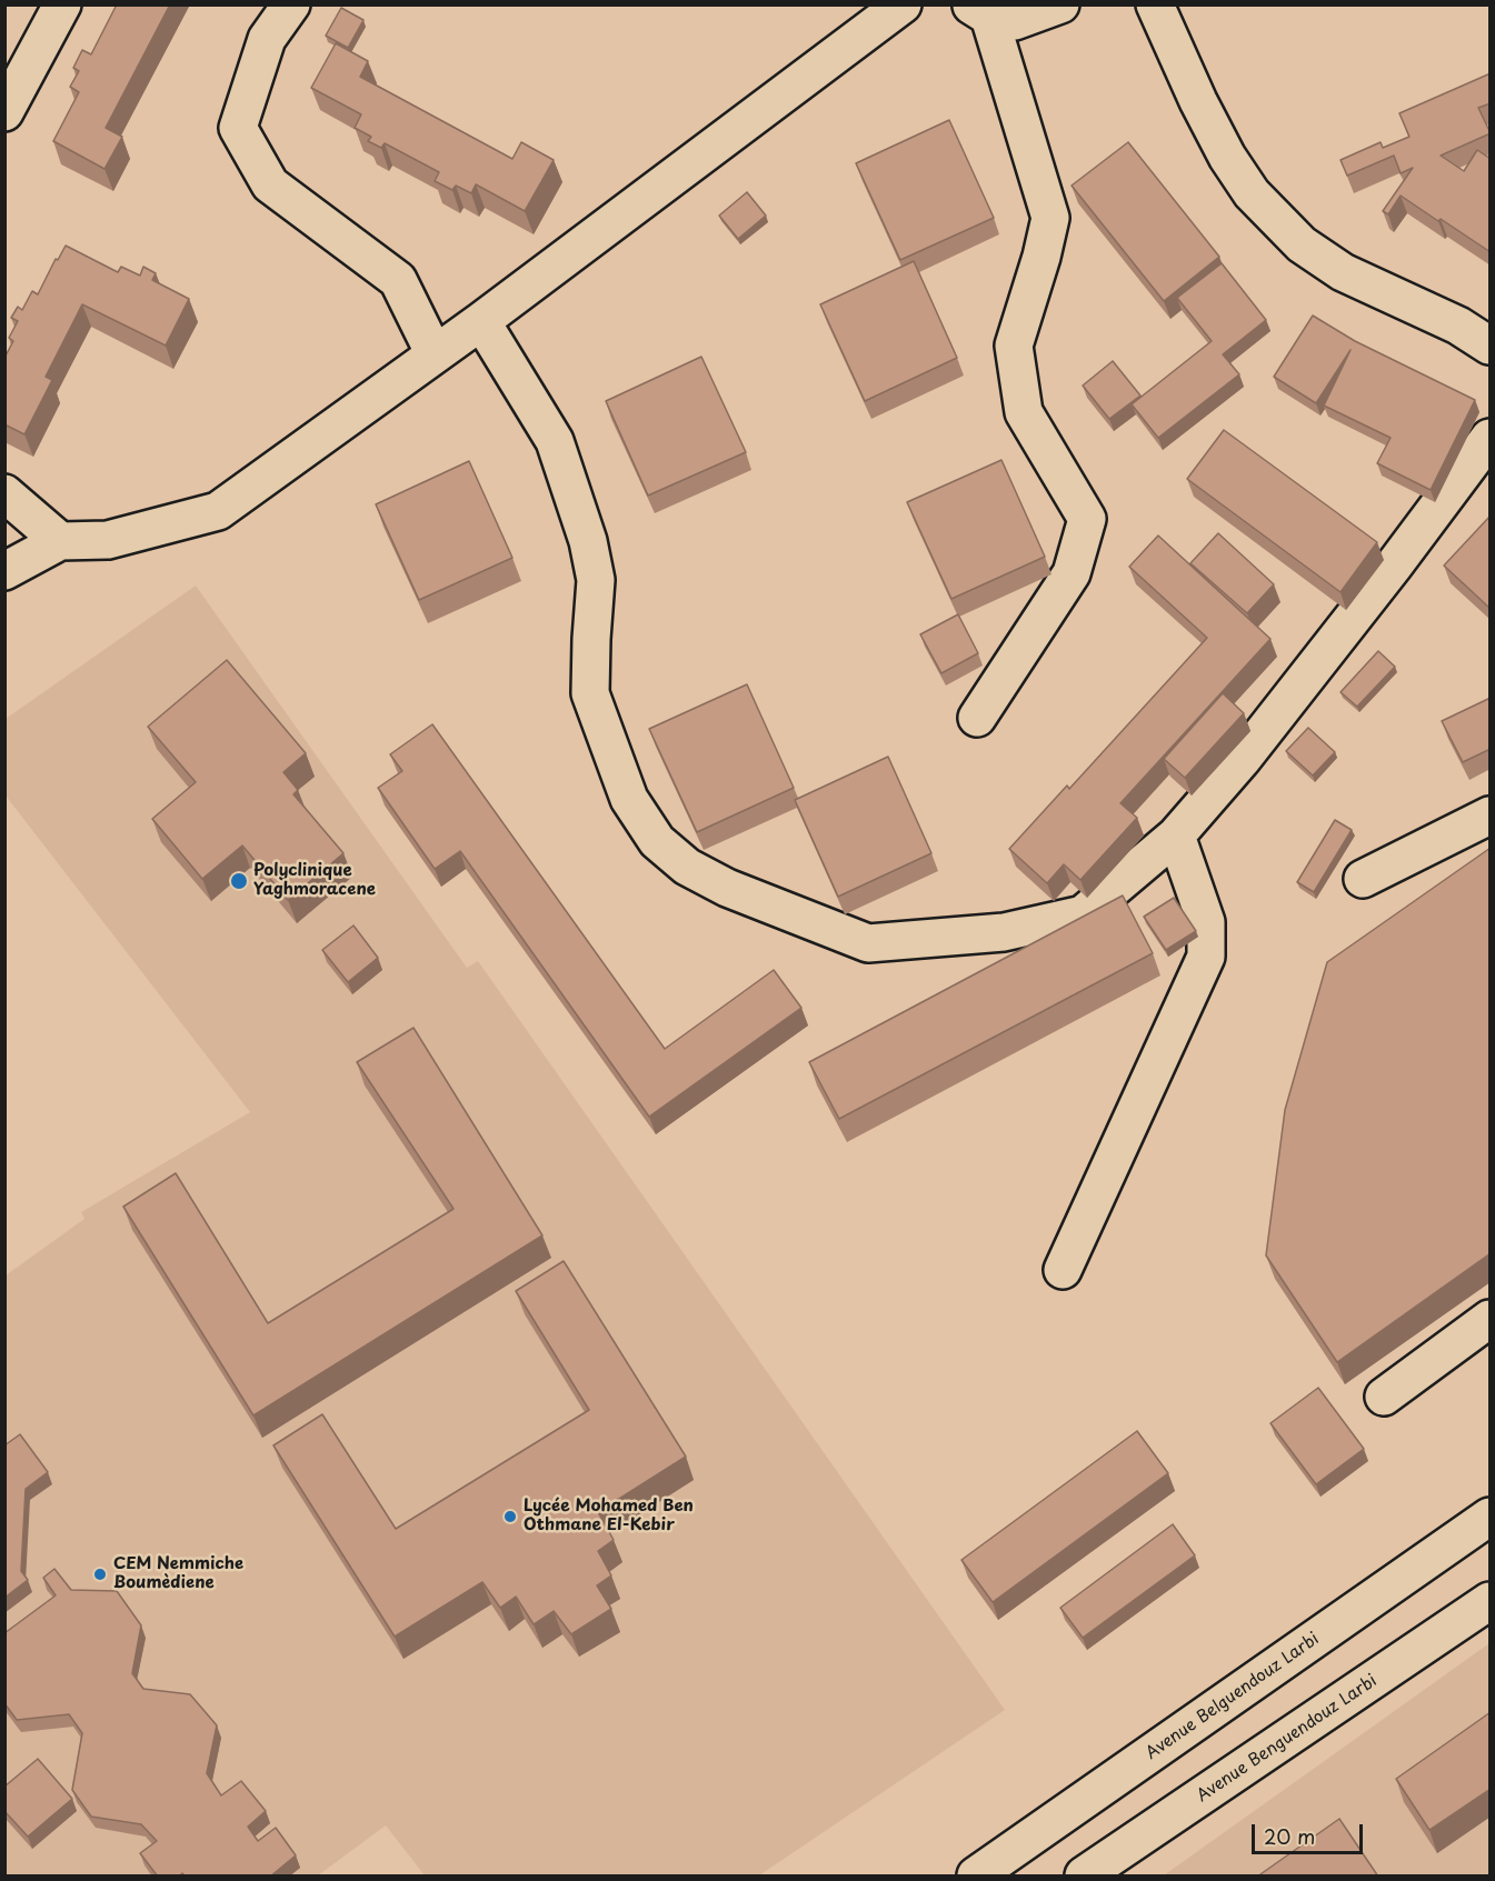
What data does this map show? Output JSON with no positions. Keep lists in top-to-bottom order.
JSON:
{
  "streets": {
    "street": ["Avenue Belguendouz Larbi", "Avenue Benguendouz Larbi"]
  },
  "places": ["Polyclinique Yaghmoracene", "Lycée Mohamed Ben Othmane El-Kebir", "CEM Nemmiche Boumèdiene"],
  "scale_bar": "20 m"
}
